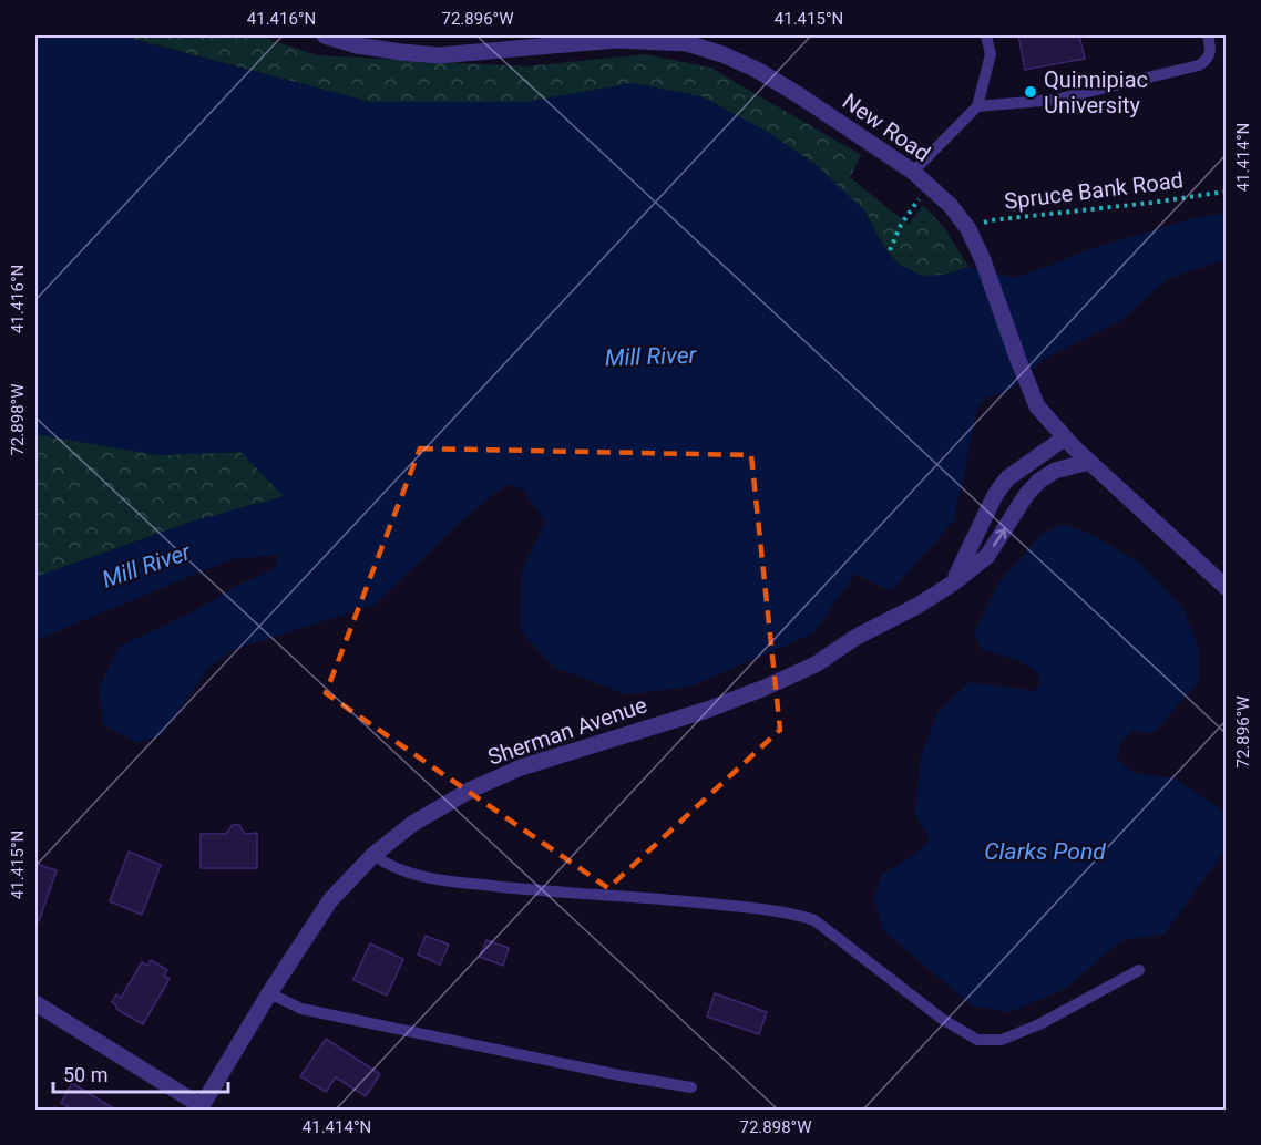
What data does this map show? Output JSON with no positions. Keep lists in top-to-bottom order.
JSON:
{
  "streets": {
    "street": ["New Road", "Sherman Avenue"],
    "path": ["Spruce Bank Road"]
  },
  "crossings": [
    ["New Road", "Spruce Bank Road"],
    ["New Road", "Sherman Avenue"]
  ],
  "water": ["Mill River", "Clarks Pond"],
  "places": ["Quinnipiac University"],
  "scale_bar": "50 m",
  "coordinates": [
    "41.416°N",
    "72.896°W",
    "41.415°N",
    "41.414°N",
    "72.898°W"
  ]
}
